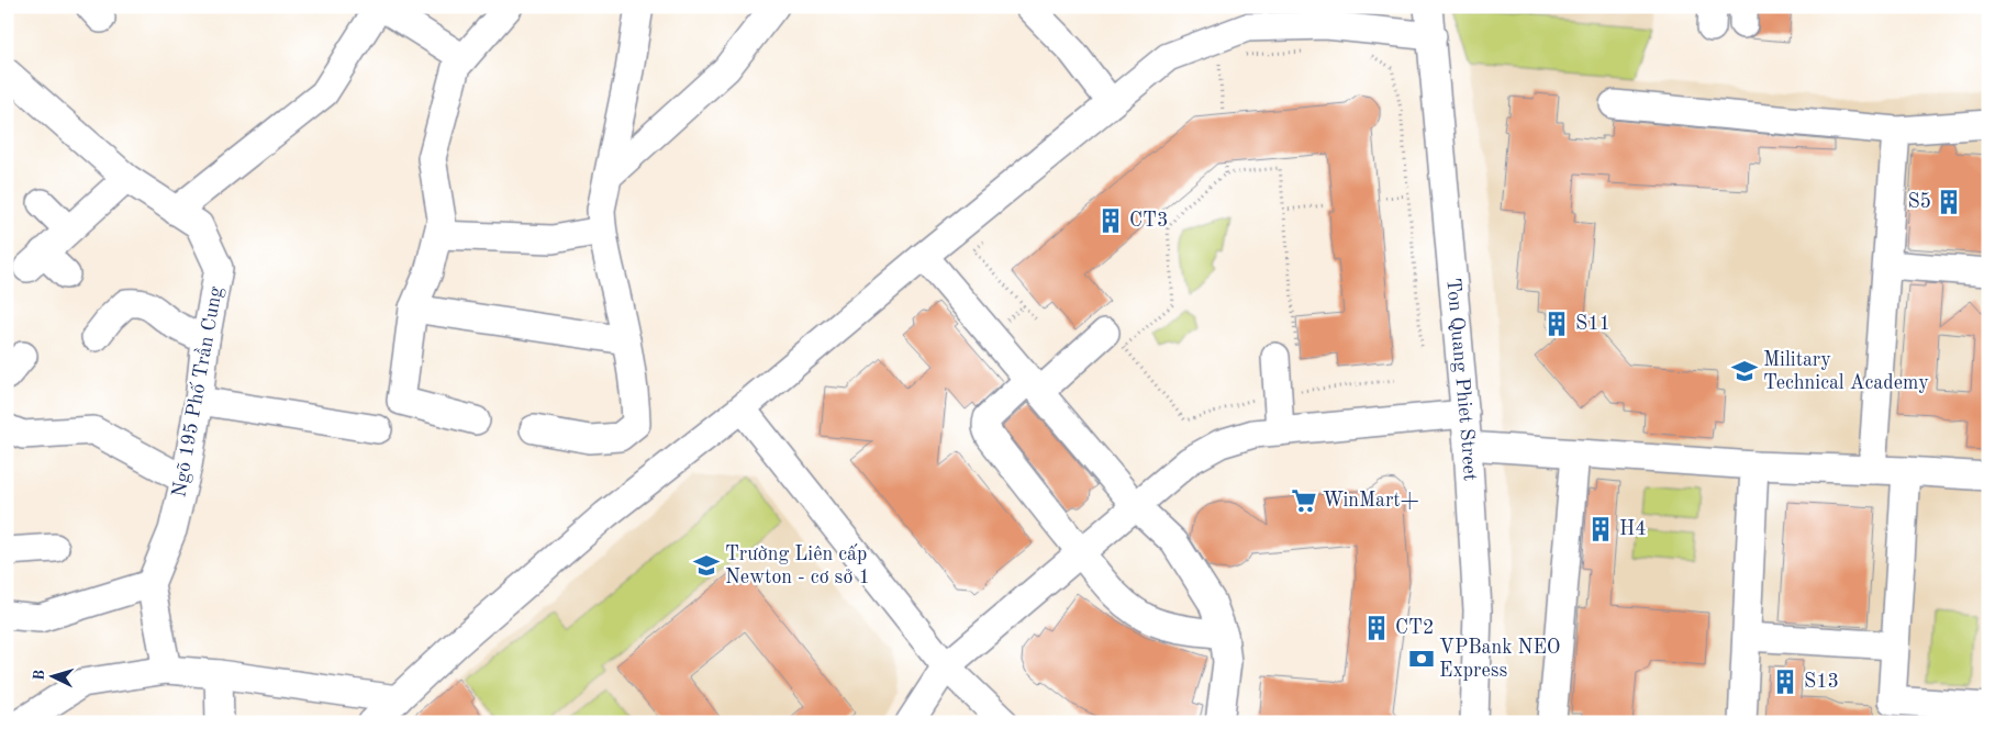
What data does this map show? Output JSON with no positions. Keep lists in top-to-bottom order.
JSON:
{
  "streets": {
    "street": ["Ton Quang Phiet Street", "Ngõ 195 Phố Trần Cung"]
  },
  "places": {
    "building": [
      "S5",
      "CT3",
      "S11",
      "H4",
      "CT2",
      "S13"
    ],
    "school or university": ["Military Technical Academy", "Trường Liên cấp Newton - cơ sở 1"],
    "supermarket": ["WinMart+"],
    "bank": ["VPBank NEO Express"]
  },
  "north": "left"
}
